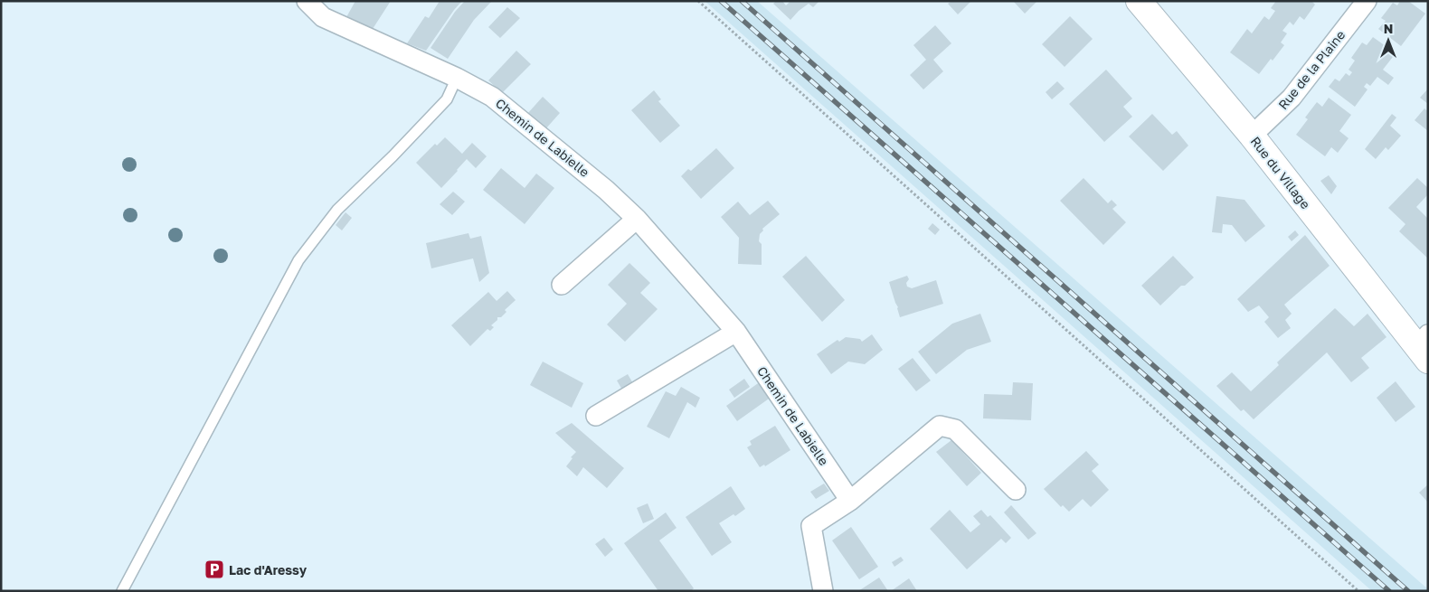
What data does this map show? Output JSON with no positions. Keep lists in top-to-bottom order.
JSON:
{
  "streets": {
    "main road": ["Rue du Village"],
    "street": ["Rue de la Plaine", "Chemin de Labielle"]
  },
  "crossings": [
    ["Rue de la Plaine", "Rue du Village"]
  ],
  "places": {
    "parking": ["Lac d'Aressy"]
  },
  "north": "top"
}
